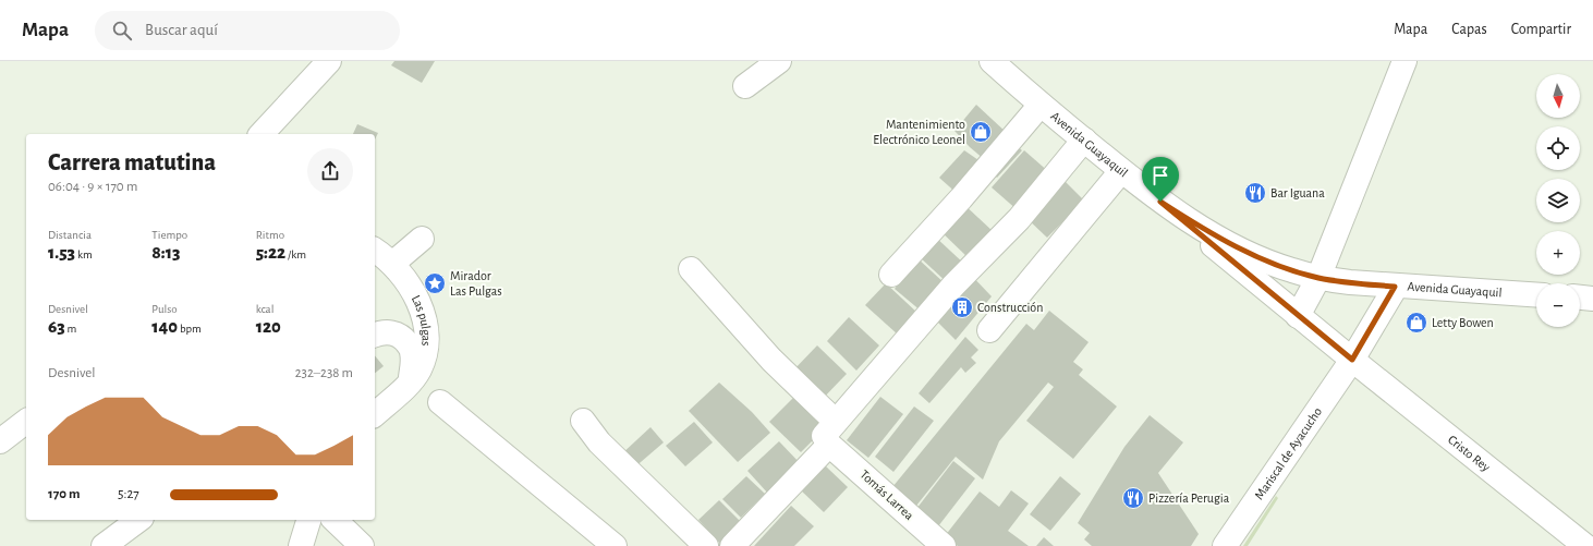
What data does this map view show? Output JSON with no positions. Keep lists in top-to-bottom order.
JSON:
{
  "streets": {
    "street": [
      "Avenida Guayaquil",
      "Las pulgas",
      "Mariscal de Ayacucho",
      "Cristo Rey",
      "Tomás Larrea"
    ]
  },
  "crossings": [
    ["Avenida Guayaquil", "Mariscal de Ayacucho"],
    ["Avenida Guayaquil", "Cristo Rey"],
    ["Mariscal de Ayacucho", "Cristo Rey"]
  ],
  "places": {
    "shop": ["Mantenimiento Electrónico Leonel", "Letty Bowen"],
    "restaurant": ["Bar Iguana", "Pizzería Perugia"],
    "place": ["Mirador Las Pulgas"],
    "building": ["Construcción"]
  },
  "north": "bottom",
  "page": {
    "header": "Mapa",
    "search": "Buscar aquí",
    "nav": ["Mapa", "Capas", "Compartir"],
    "map_buttons": ["+", "−"],
    "heading": ["Carrera matutina", "06:04 · 9 × 170 m"],
    "stats": [
      ["Distancia", "1.53 km"],
      ["Tiempo", "8:13"],
      ["Ritmo", "5:22 /km"],
      ["Desnivel", "63 m"],
      ["Pulso", "140 bpm"],
      ["kcal", "120"]
    ],
    "chart": ["Desnivel", "232–238 m"],
    "list": [
      {
        "name": "170 m",
        "note": "5:27"
      }
    ]
  }
}
